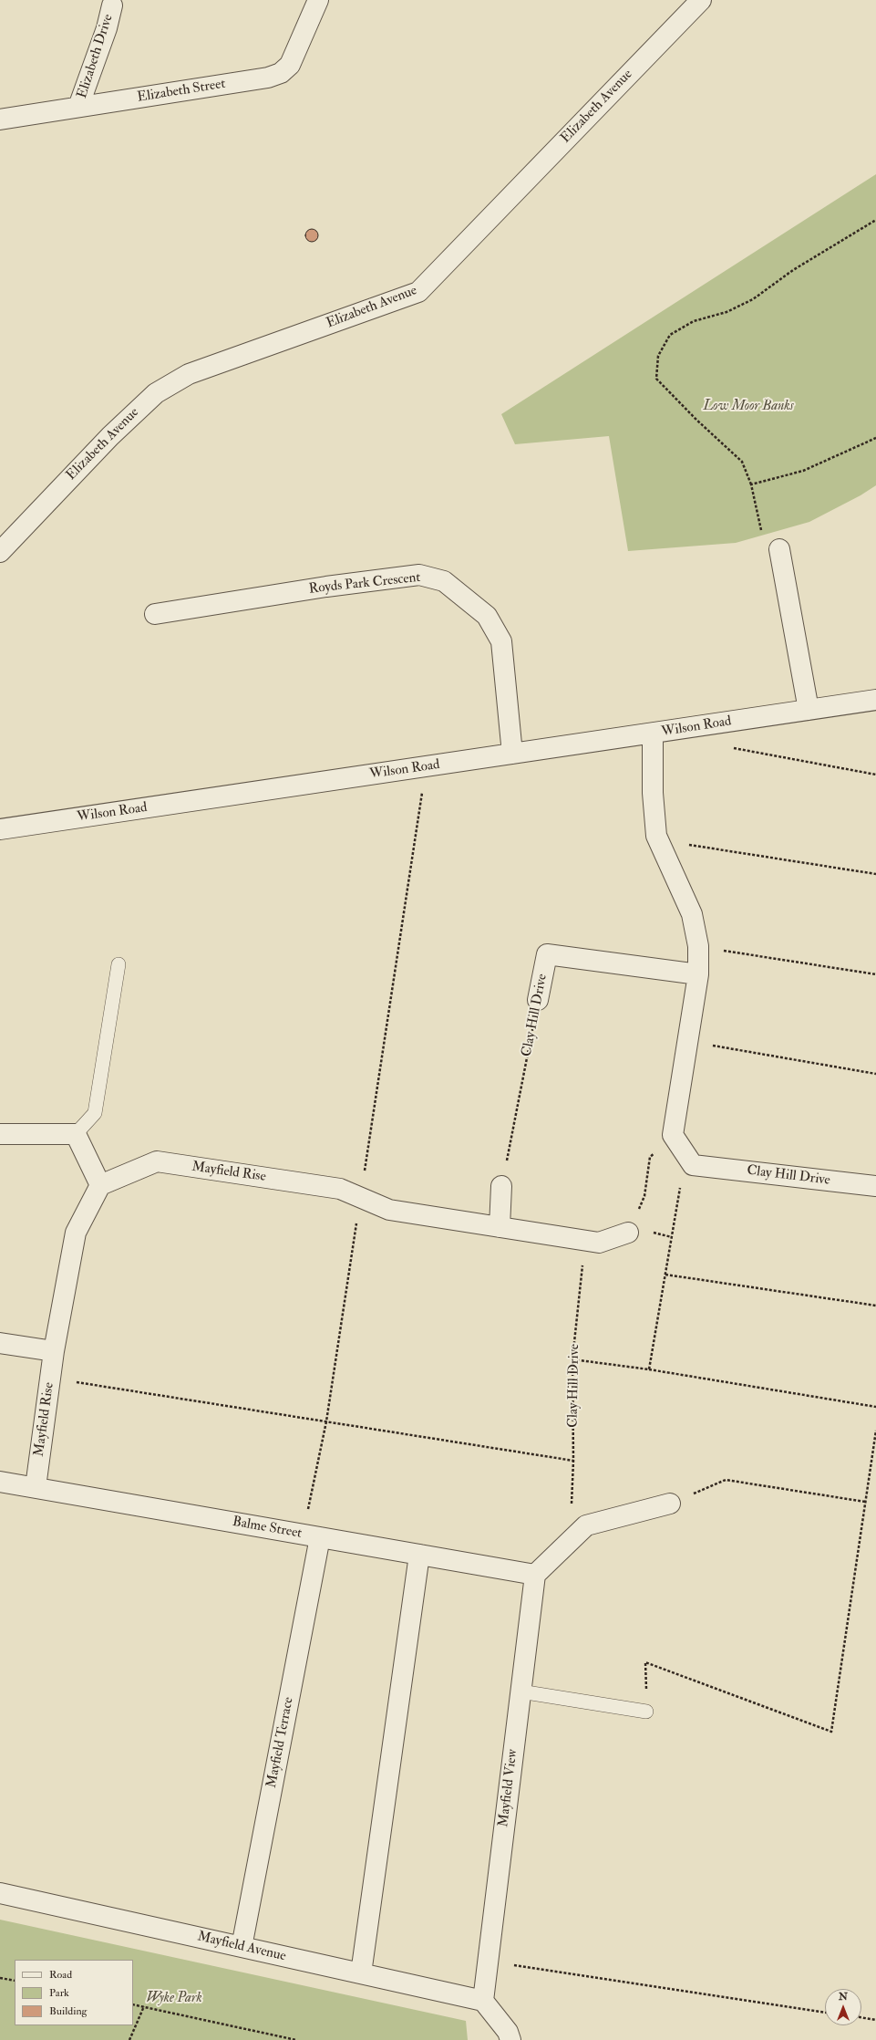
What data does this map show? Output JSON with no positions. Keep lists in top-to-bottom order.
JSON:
{
  "streets": {
    "street": [
      "Elizabeth Drive",
      "Elizabeth Street",
      "Elizabeth Avenue",
      "Royds Park Crescent",
      "Wilson Road",
      "Clay Hill Drive",
      "Mayfield Rise",
      "Balme Street",
      "Mayfield Terrace",
      "Mayfield View",
      "Mayfield Avenue"
    ]
  },
  "crossings": [
    ["Elizabeth Drive", "Elizabeth Street"],
    ["Royds Park Crescent", "Wilson Road"],
    ["Mayfield Rise", "Balme Street"],
    ["Balme Street", "Mayfield Terrace"],
    ["Balme Street", "Mayfield View"],
    ["Mayfield Terrace", "Mayfield Avenue"],
    ["Mayfield View", "Mayfield Avenue"]
  ],
  "parks": ["Low Moor Banks", "Wyke Park"],
  "legend": ["Road", "Park", "Building"],
  "north": "top"
}
